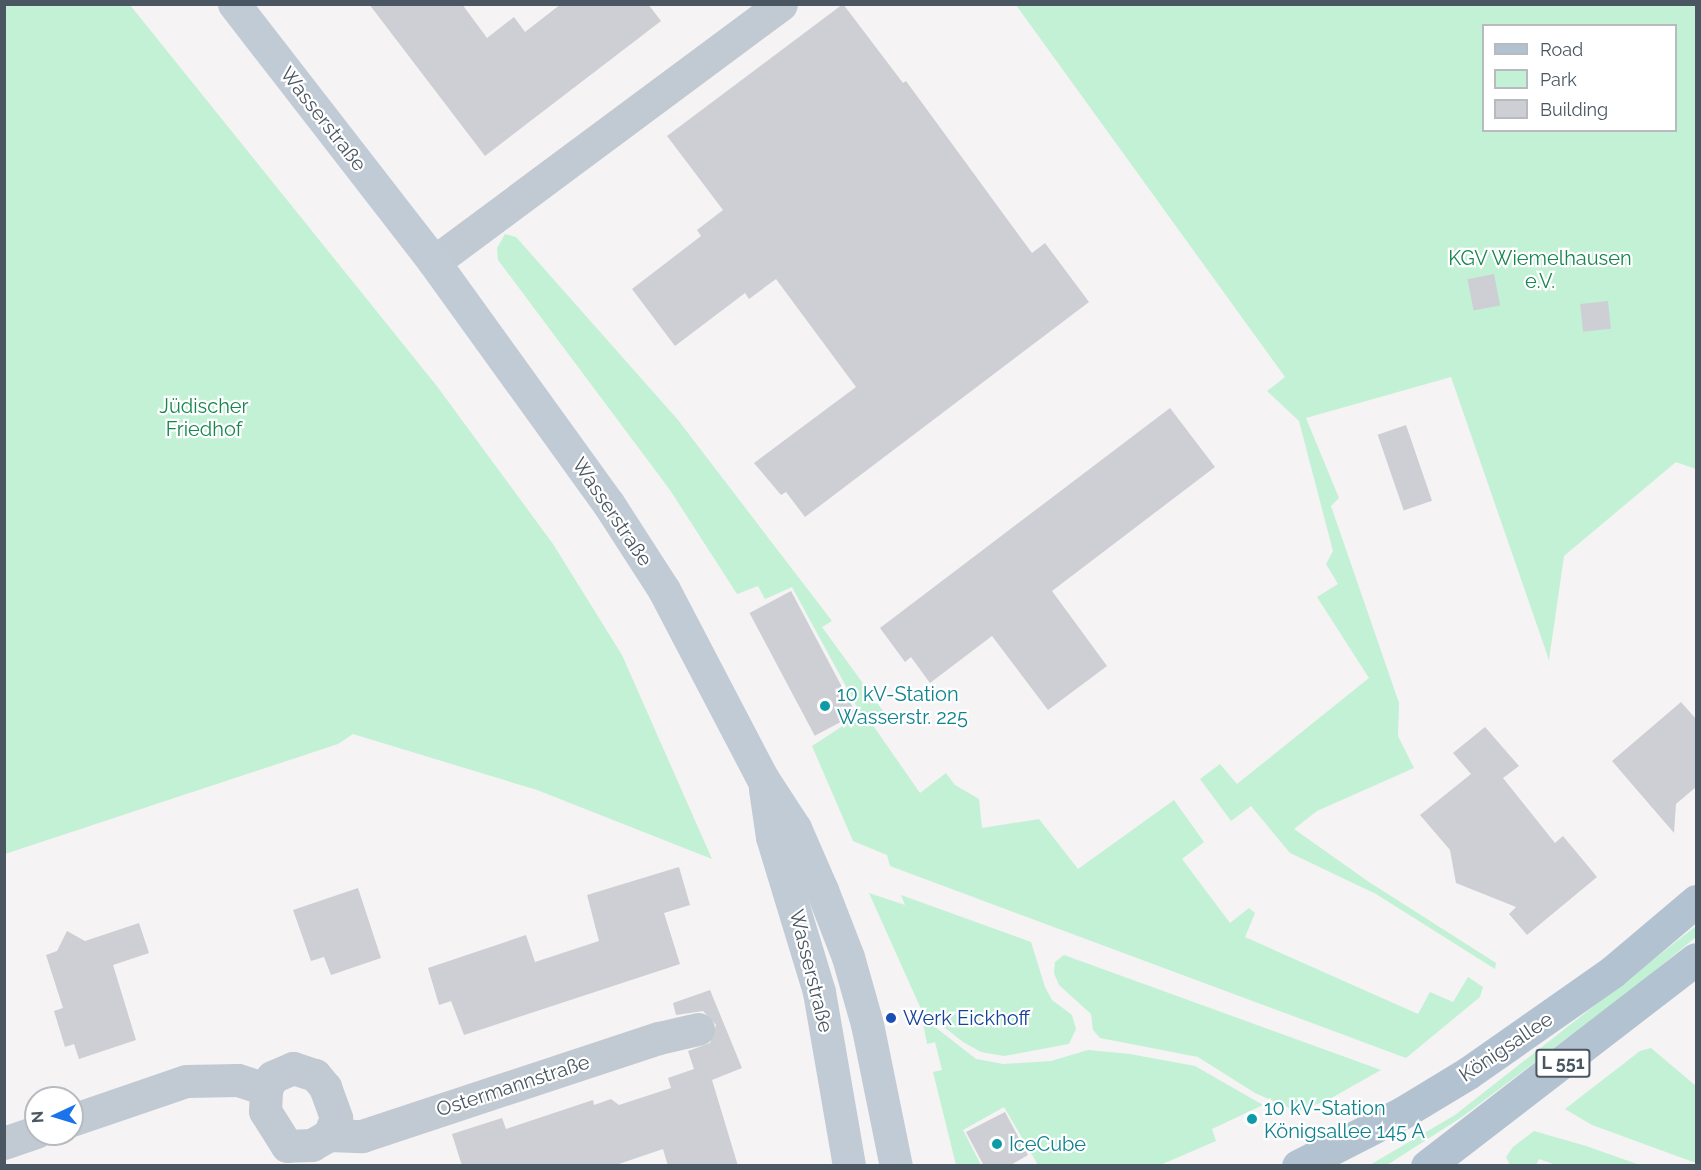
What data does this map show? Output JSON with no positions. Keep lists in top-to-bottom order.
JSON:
{
  "streets": {
    "main road": ["Wasserstraße", "Königsallee", "L 551"],
    "street": ["Ostermannstraße"]
  },
  "parks": ["KGV Wiemelhausen e.V.", "Jüdischer Friedhof"],
  "places": [
    "10 kV-Station Wasserstr. 225",
    "Werk Eickhoff",
    "10 kV-Station Königsallee 145 A",
    "IceCube"
  ],
  "legend": ["Road", "Park", "Building"],
  "north": "left"
}
